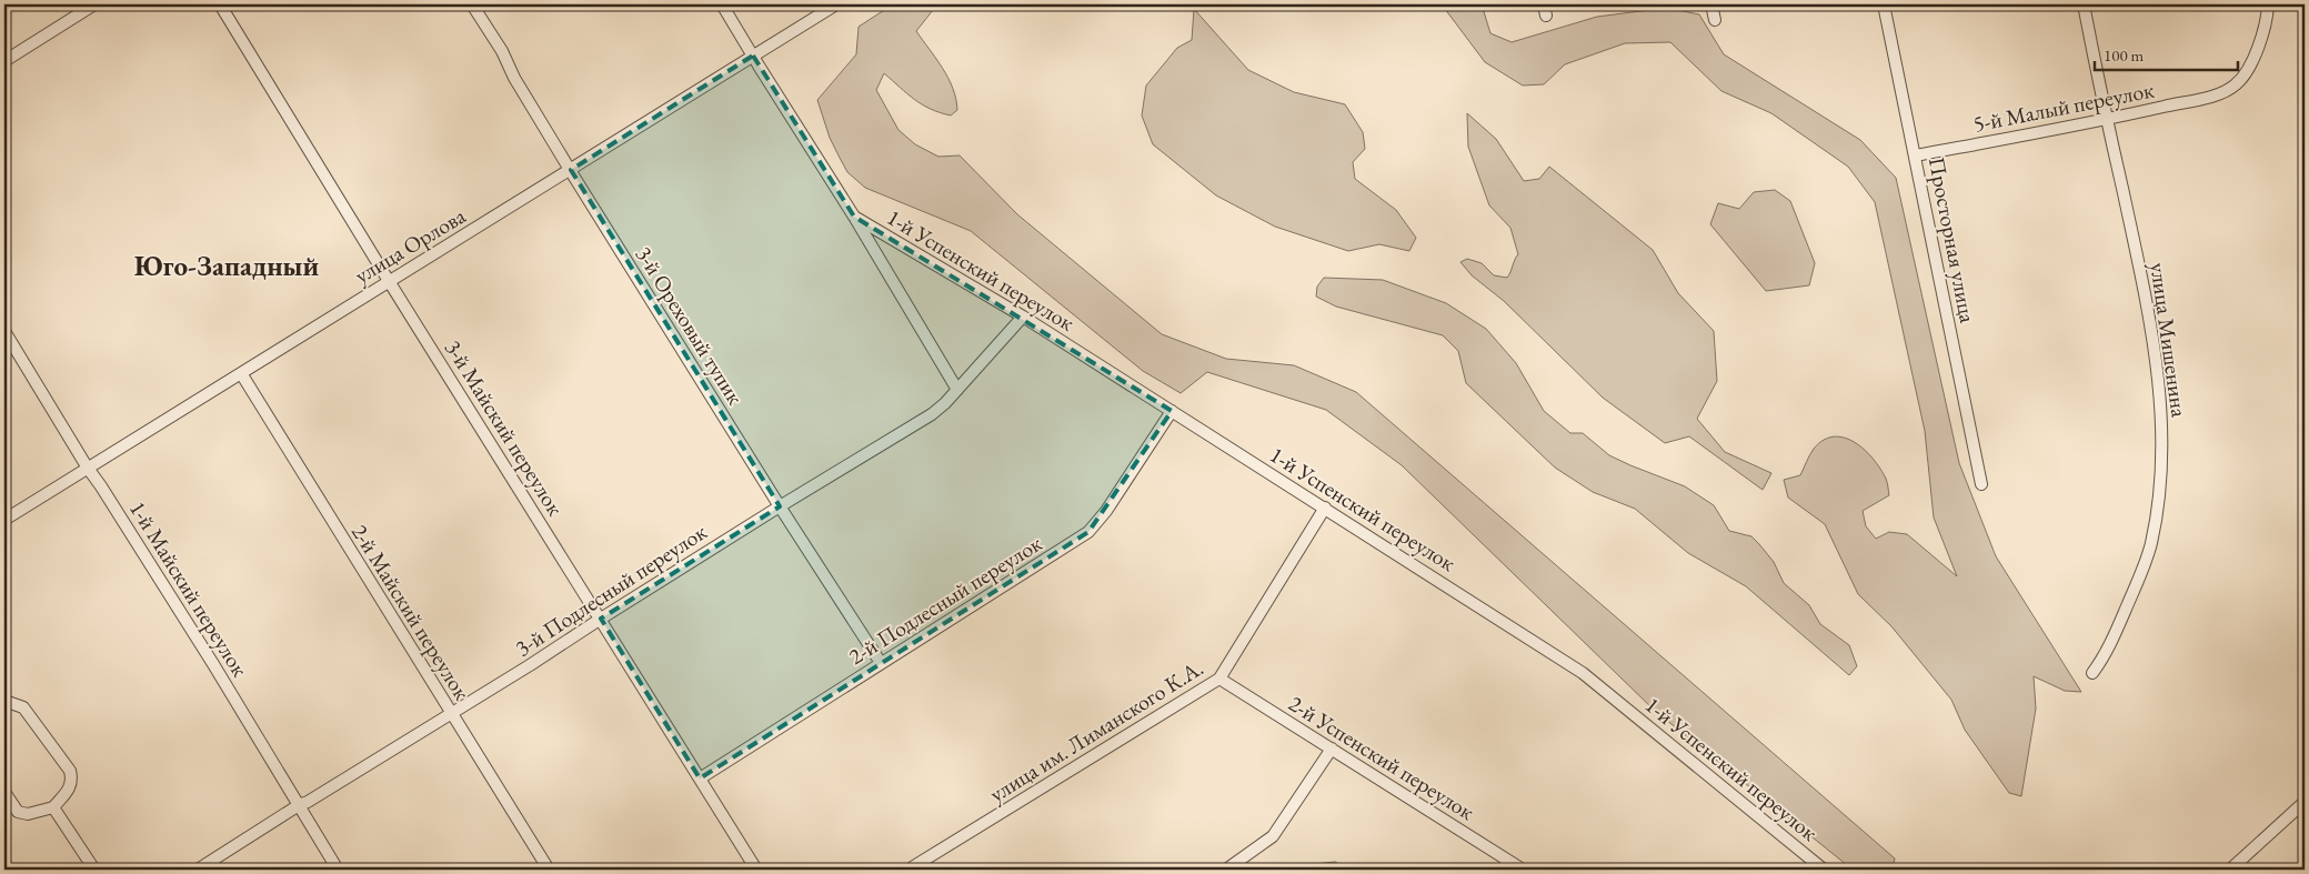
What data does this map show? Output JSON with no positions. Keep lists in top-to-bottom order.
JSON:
{
  "streets": {
    "street": [
      "5-й Малый переулок",
      "Просторная улица",
      "улица Орлова",
      "1-й Успенский переулок",
      "3-й Ореховый тупик",
      "улица Мишенина",
      "3-й Майский переулок",
      "1-й Майский переулок",
      "3-й Подлесный переулок",
      "2-й Подлесный переулок",
      "2-й Майский переулок",
      "улица им. Лиманского К.А.",
      "2-й Успенский переулок"
    ]
  },
  "crossings": [
    ["5-й Малый переулок", "Просторная улица"],
    ["5-й Малый переулок", "улица Мишенина"],
    ["улица Орлова", "1-й Успенский переулок"],
    ["улица Орлова", "3-й Ореховый тупик"],
    ["улица Орлова", "3-й Майский переулок"],
    ["улица Орлова", "1-й Майский переулок"],
    ["улица Орлова", "2-й Майский переулок"],
    ["1-й Успенский переулок", "3-й Подлесный переулок"],
    ["1-й Успенский переулок", "2-й Подлесный переулок"],
    ["1-й Успенский переулок", "улица им. Лиманского К.А."],
    ["3-й Ореховый тупик", "3-й Подлесный переулок"],
    ["3-й Ореховый тупик", "2-й Подлесный переулок"],
    ["3-й Майский переулок", "3-й Подлесный переулок"],
    ["3-й Майский переулок", "2-й Подлесный переулок"],
    ["1-й Майский переулок", "3-й Подлесный переулок"],
    ["3-й Подлесный переулок", "2-й Майский переулок"],
    ["улица им. Лиманского К.А.", "2-й Успенский переулок"]
  ],
  "districts": ["Юго-Западный"],
  "scale_bar": "100 m"
}
